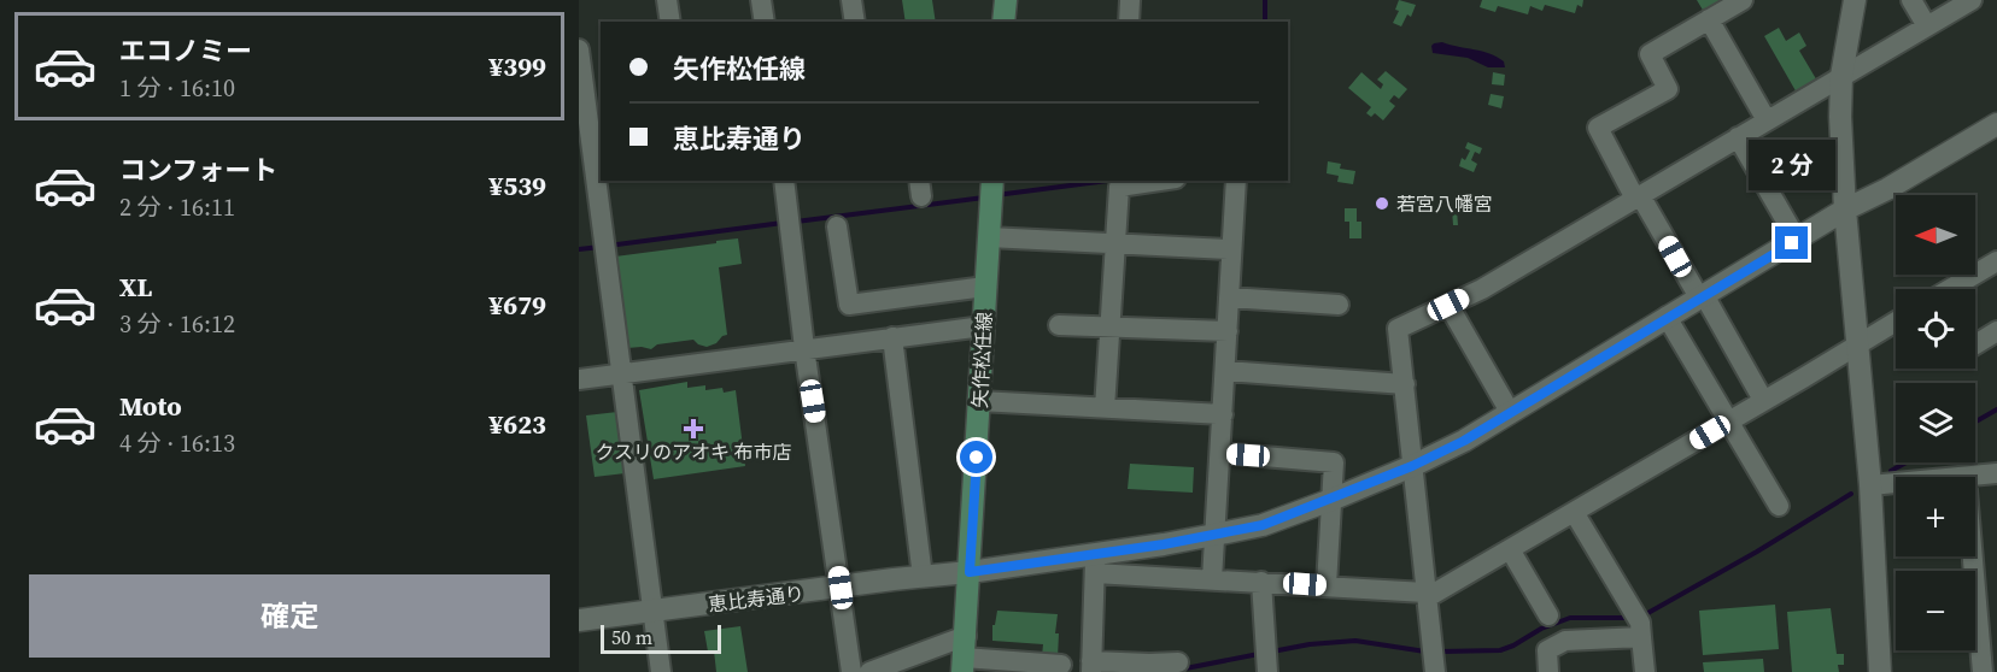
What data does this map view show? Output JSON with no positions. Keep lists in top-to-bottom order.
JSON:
{
  "streets": {
    "main road": ["矢作松任線"],
    "street": ["恵比寿通り"]
  },
  "crossings": [
    ["矢作松任線", "恵比寿通り"]
  ],
  "places": {
    "other": ["若宮八幡宮"],
    "health": ["クスリのアオキ 布市店"]
  },
  "scale_bar": "50 m",
  "north": "left",
  "page": {
    "list": [
      {
        "name": "エコノミー",
        "note": "1 分 · 16:10",
        "value": "¥399"
      },
      {
        "name": "コンフォート",
        "note": "2 分 · 16:11",
        "value": "¥539"
      },
      {
        "name": "XL",
        "note": "3 分 · 16:12",
        "value": "¥679"
      },
      {
        "name": "Moto",
        "note": "4 分 · 16:13",
        "value": "¥623"
      }
    ],
    "banner": ["矢作松任線", "恵比寿通り"],
    "bubble": "2 分",
    "map_buttons": ["+", "−"],
    "buttons": "確定",
    "scale": "50 m"
  }
}
